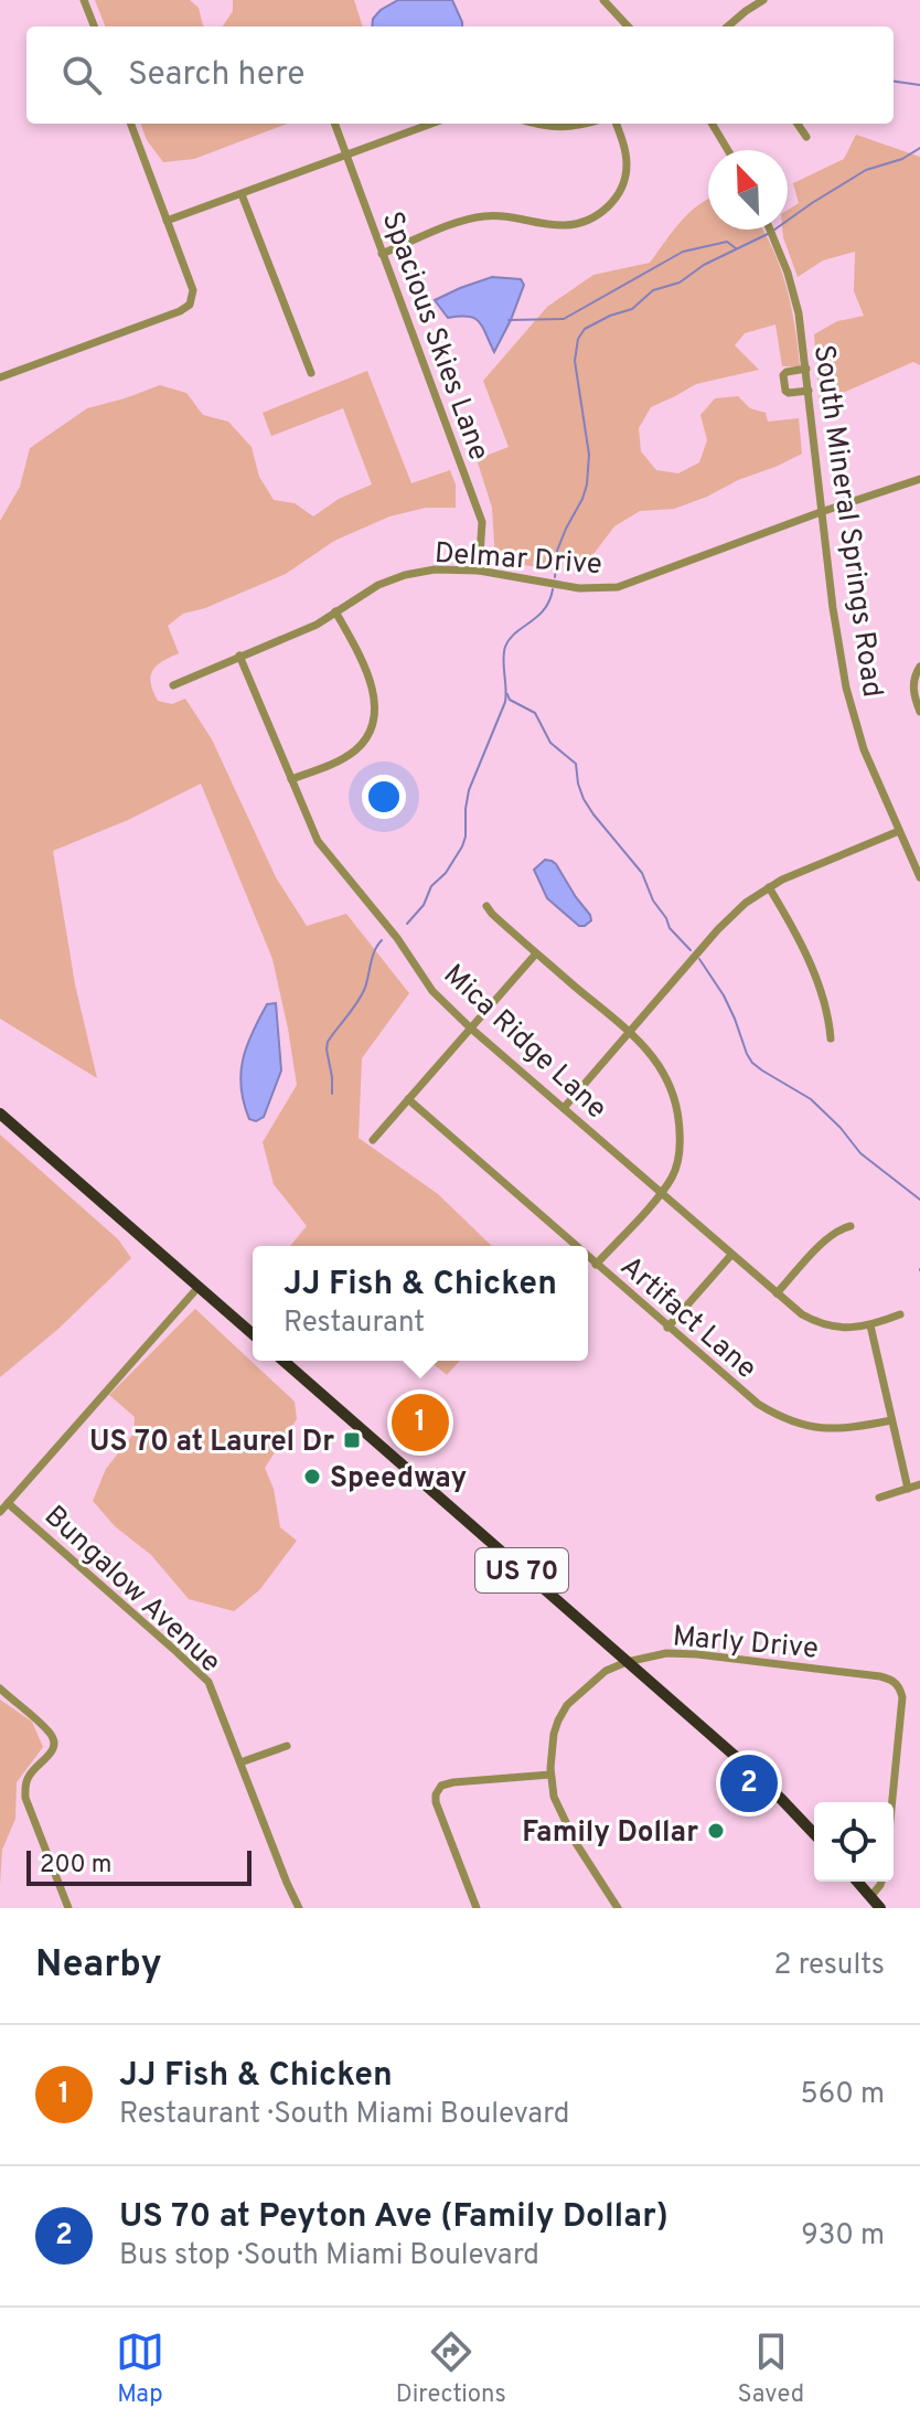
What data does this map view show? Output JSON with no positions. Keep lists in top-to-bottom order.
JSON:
{
  "streets": {
    "highway": ["US 70"],
    "street": [
      "Spacious Skies Lane",
      "South Mineral Springs Road",
      "Delmar Drive",
      "Mica Ridge Lane",
      "Artifact Lane",
      "Bungalow Avenue",
      "Marly Drive"
    ]
  },
  "crossings": [
    ["Spacious Skies Lane", "Delmar Drive"],
    ["South Mineral Springs Road", "Delmar Drive"],
    ["Delmar Drive", "Mica Ridge Lane"],
    ["US 70", "Marly Drive"]
  ],
  "places": {
    "transit": ["US 70 at Laurel Dr"],
    "other": ["Speedway", "Family Dollar"]
  },
  "scale_bar": "200 m",
  "north": "top left",
  "page": {
    "search": "Search here",
    "popup": ["JJ Fish & Chicken", "Restaurant"],
    "pins": ["1", "2"],
    "scale": "200 m",
    "heading": ["Nearby", "2 results"],
    "list": [
      {
        "mark": "1",
        "name": "JJ Fish & Chicken",
        "note": "Restaurant · South Miami Boulevard",
        "value": "560 m"
      },
      {
        "mark": "2",
        "name": "US 70 at Peyton Ave (Family Dollar)",
        "note": "Bus stop · South Miami Boulevard",
        "value": "930 m"
      }
    ],
    "nav": ["Map", "Directions", "Saved"]
  }
}
